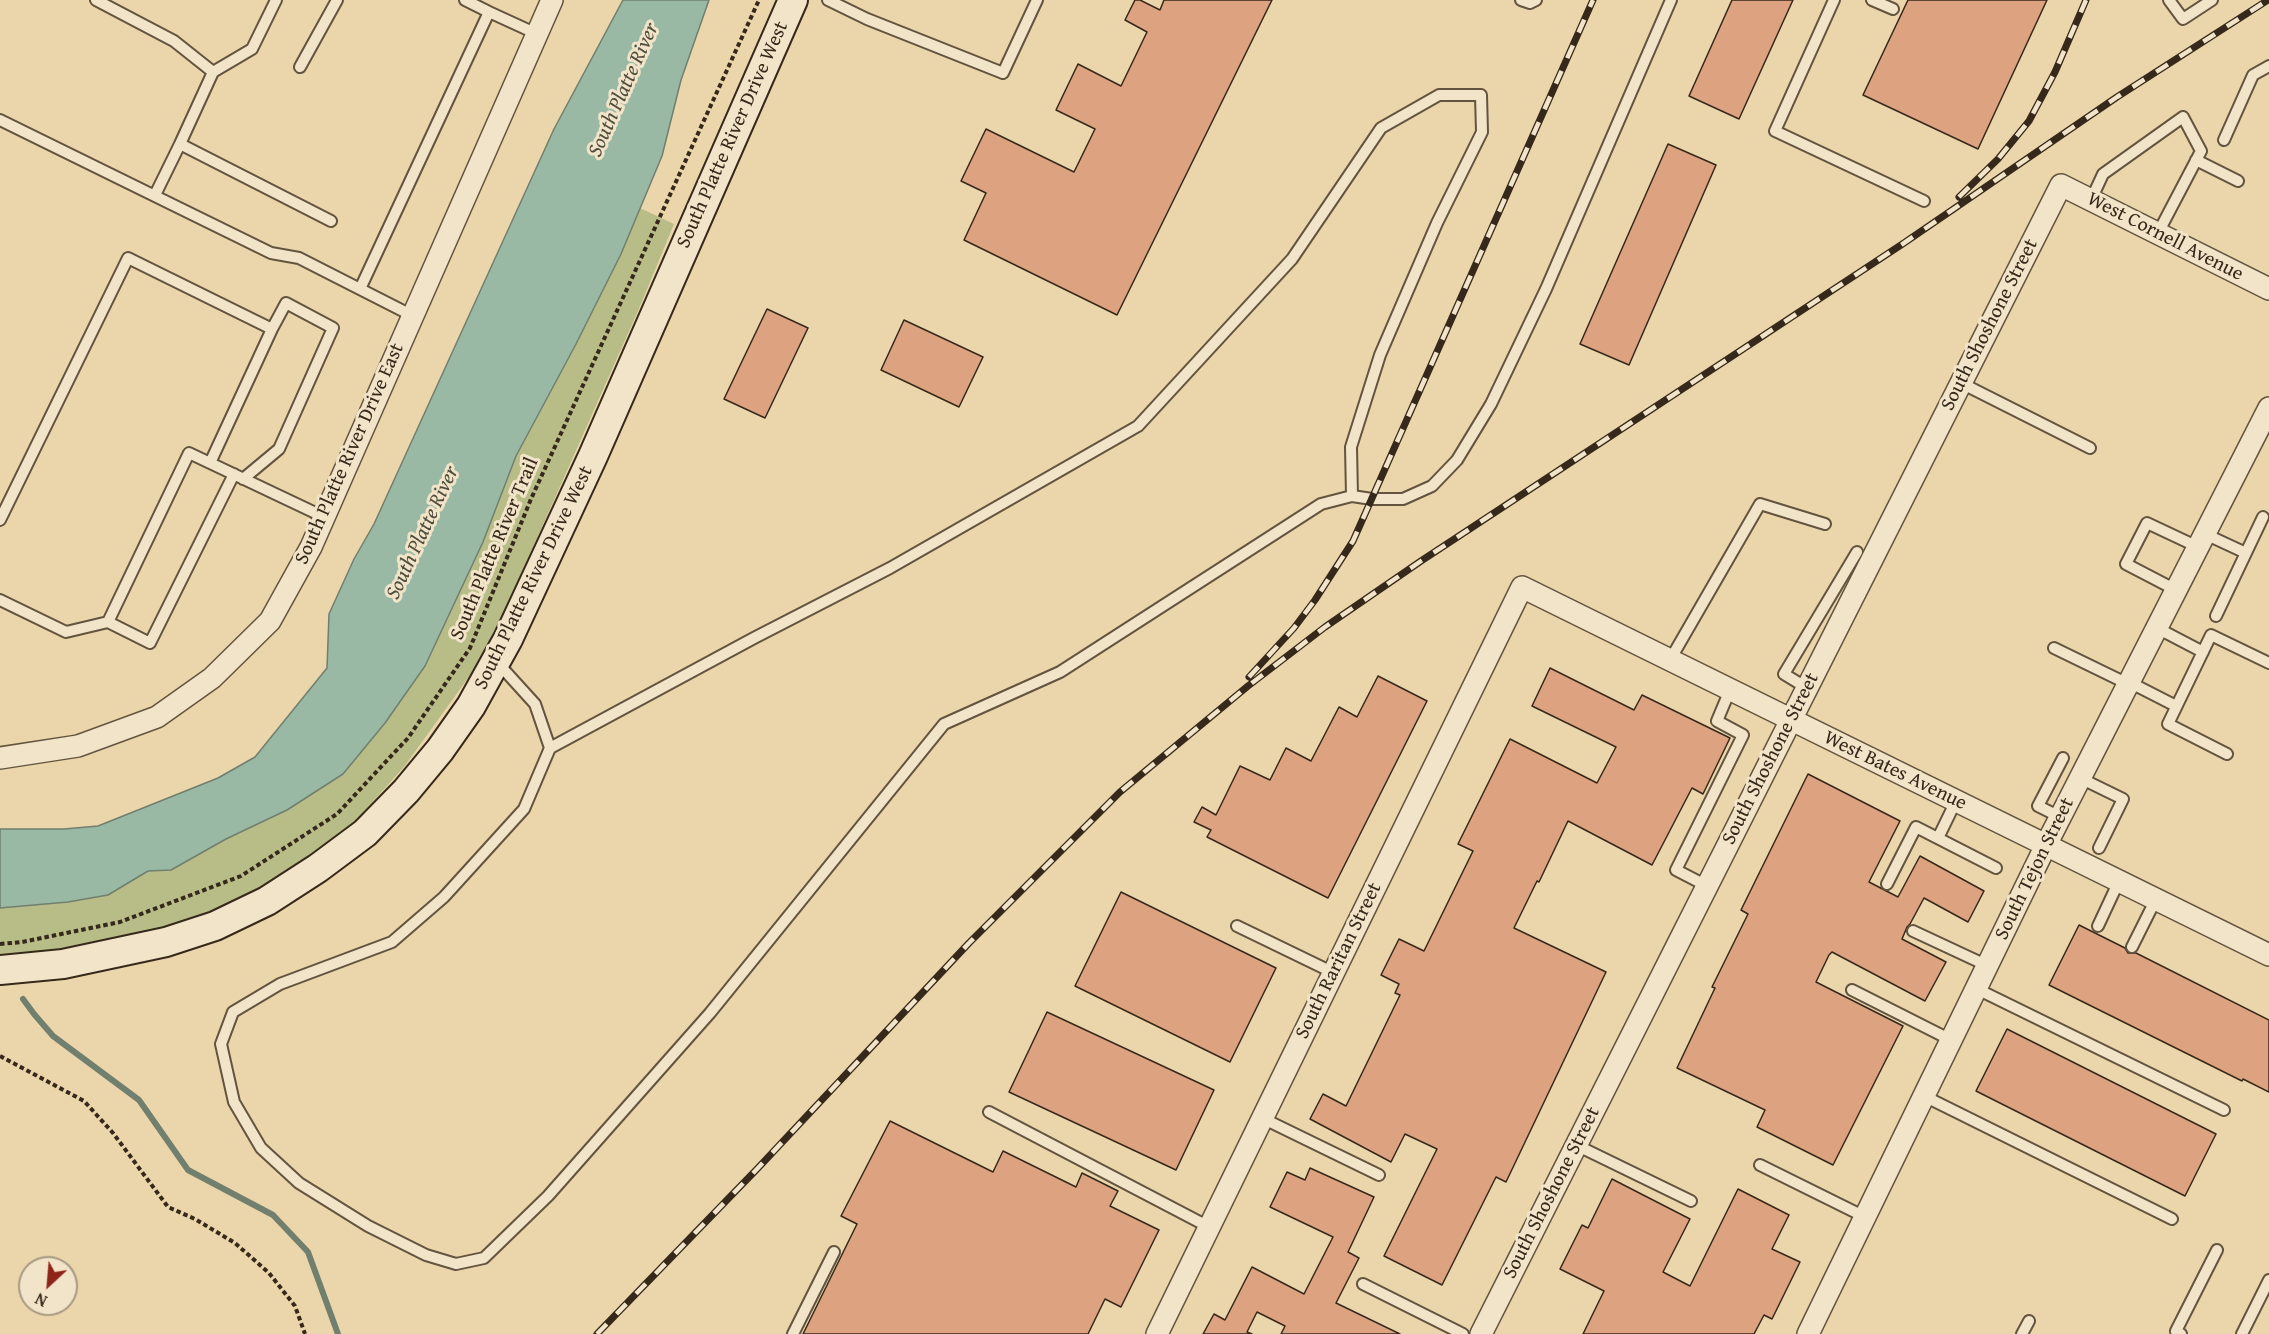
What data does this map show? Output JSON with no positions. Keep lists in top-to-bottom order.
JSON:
{
  "streets": {
    "street": [
      "South Platte River Drive West",
      "West Cornell Avenue",
      "South Shoshone Street",
      "South Platte River Drive East",
      "West Bates Avenue",
      "South Tejon Street",
      "South Raritan Street"
    ],
    "path": ["South Platte River Trail"]
  },
  "crossings": [
    ["West Cornell Avenue", "South Shoshone Street"],
    ["South Shoshone Street", "West Bates Avenue"],
    ["West Bates Avenue", "South Tejon Street"],
    ["West Bates Avenue", "South Raritan Street"]
  ],
  "water": ["South Platte River"],
  "north": "bottom left"
}
